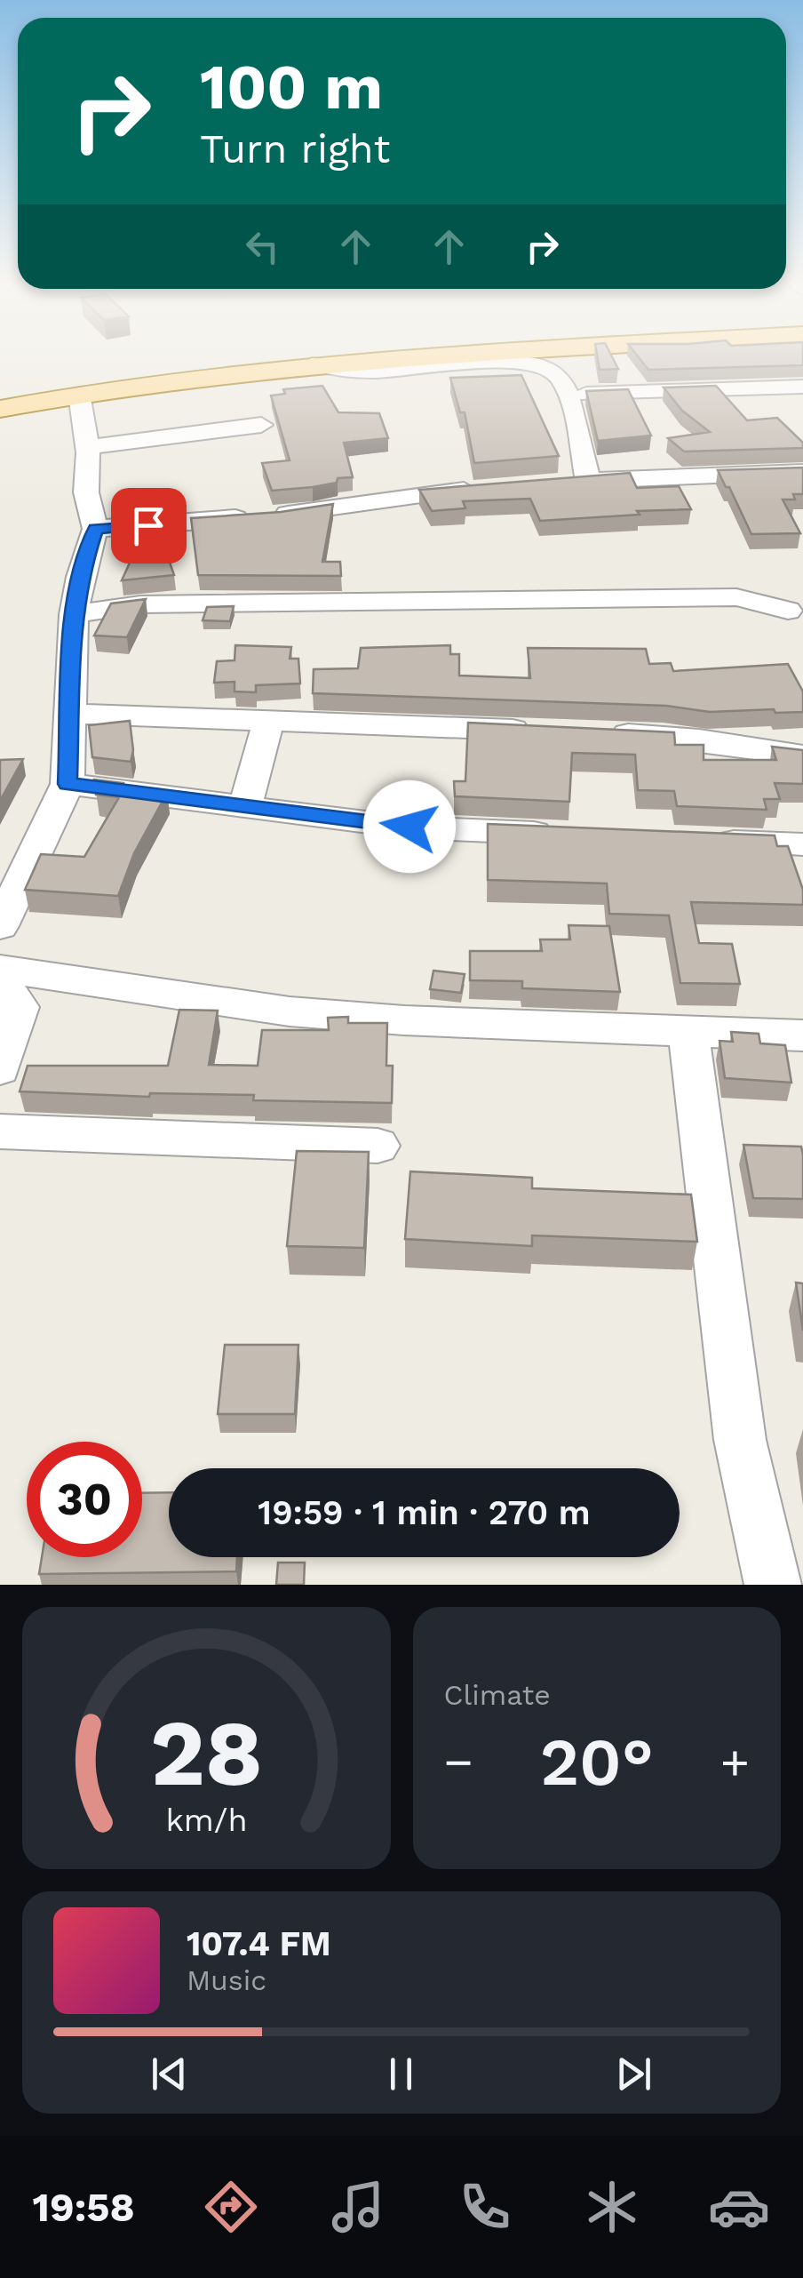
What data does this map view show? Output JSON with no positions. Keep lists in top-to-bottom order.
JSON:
{
  "page": {
    "turn": ["100 m", "Turn right"],
    "limit": "30",
    "trip": "19:59 · 1 min · 270 m",
    "tile": "Climate",
    "heat": ["−", "20°", "+"],
    "song": ["107.4 FM", "Music"],
    "tabs": "19:58",
    "gauge": ["28", "km/h"]
  }
}
